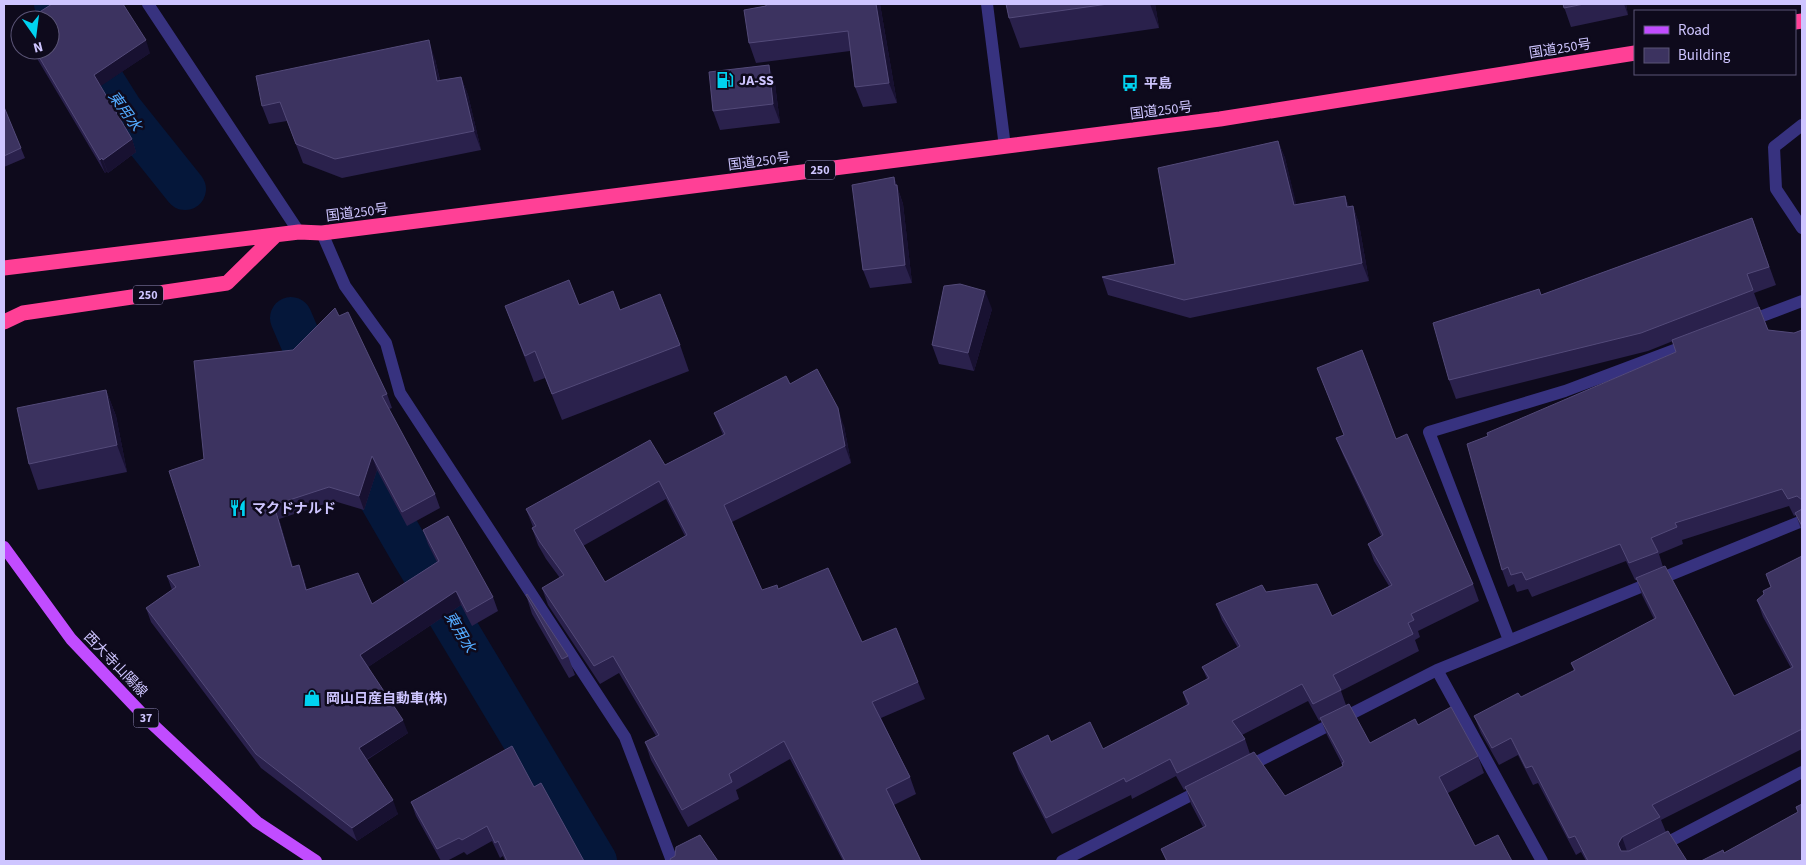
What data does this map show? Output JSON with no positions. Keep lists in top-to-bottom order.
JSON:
{
  "streets": {
    "highway": ["国道250号", "250"],
    "main road": ["西大寺山陽線", "37"]
  },
  "crossings": [
    ["国道250号", "250"]
  ],
  "water": ["東用水"],
  "places": {
    "fuel station": ["JA-SS"],
    "bus stop": ["平島"],
    "restaurant": ["マクドナルド"],
    "shop": ["岡山日産自動車(株)"]
  },
  "legend": ["Road", "Building"],
  "north": "bottom"
}
